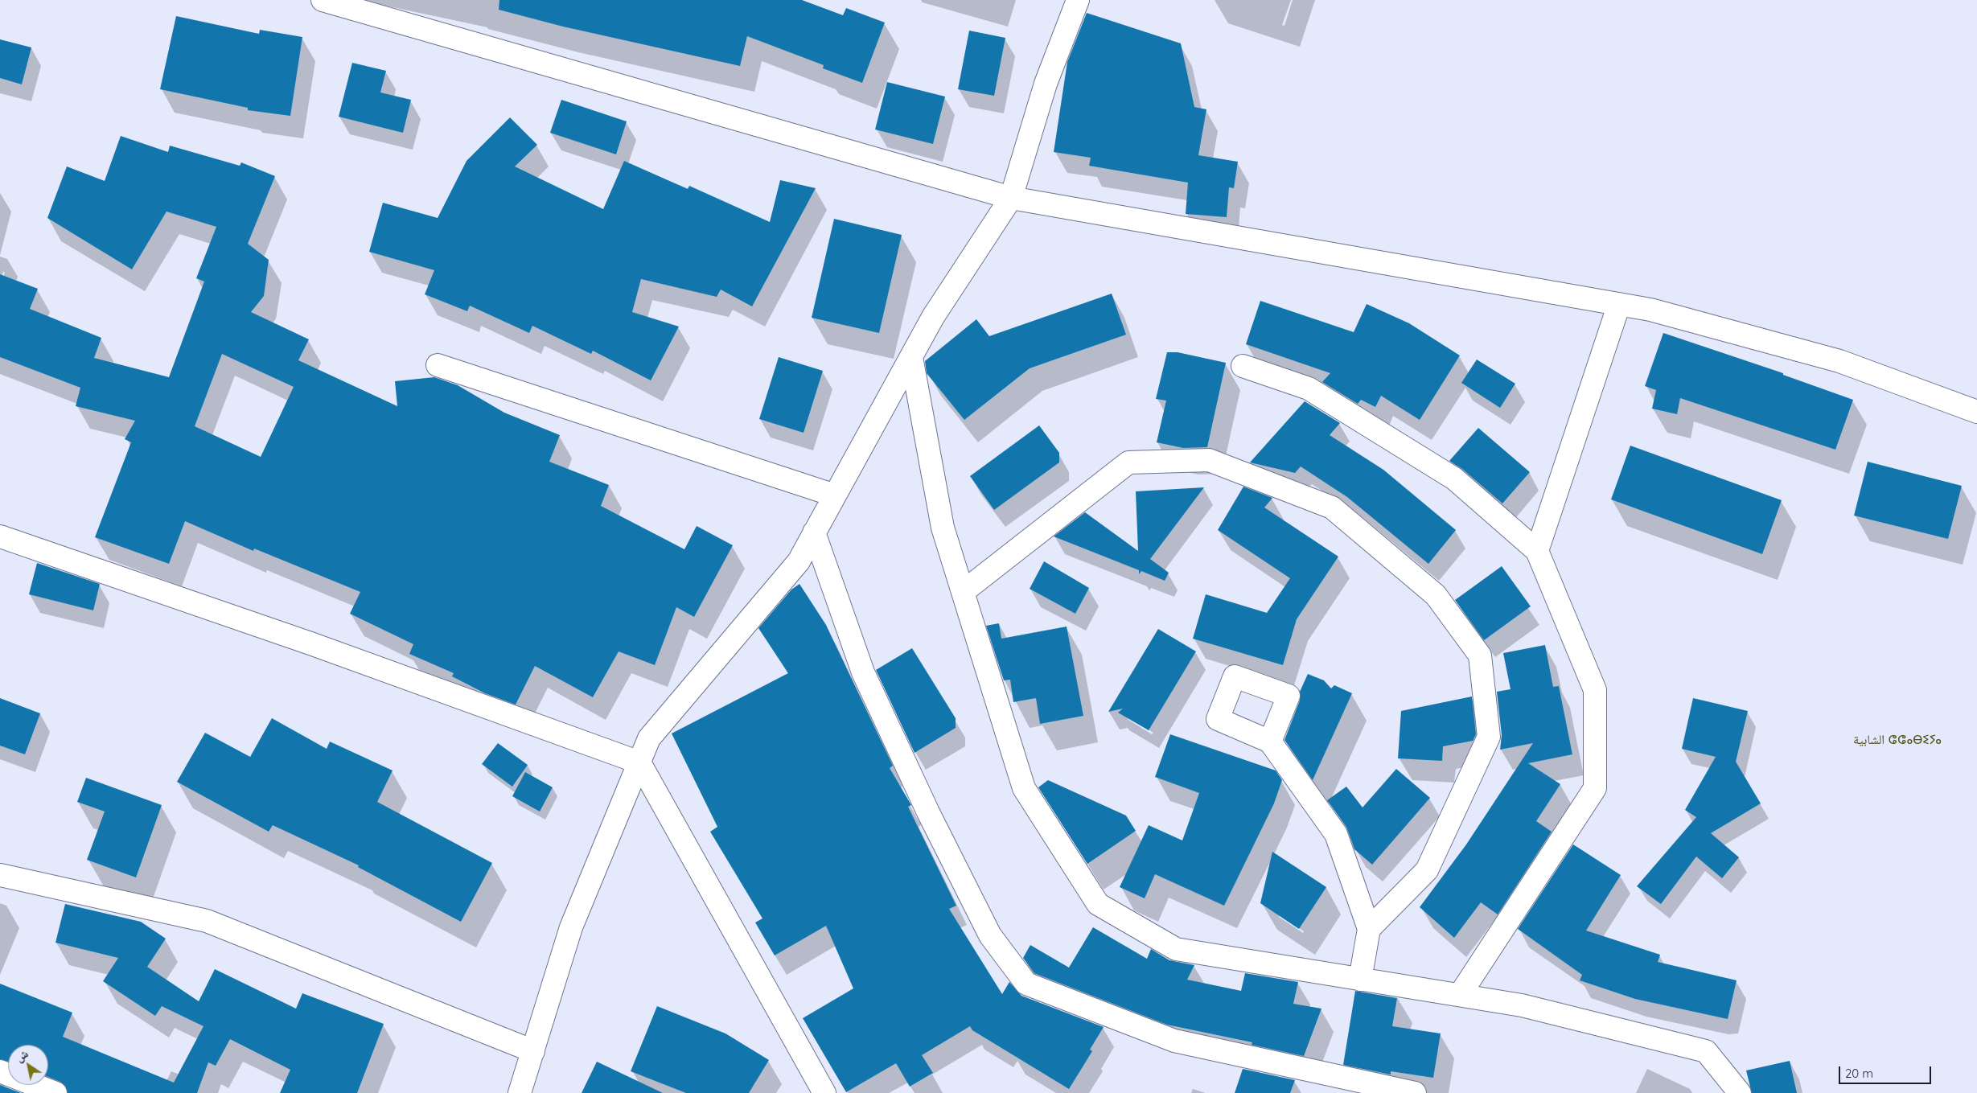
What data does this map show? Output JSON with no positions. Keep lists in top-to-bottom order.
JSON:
{
  "districts": ["الشابية ⵛⵛⴰⴱⵉⵢⴰ"],
  "scale_bar": "20 m",
  "north": "top left"
}
